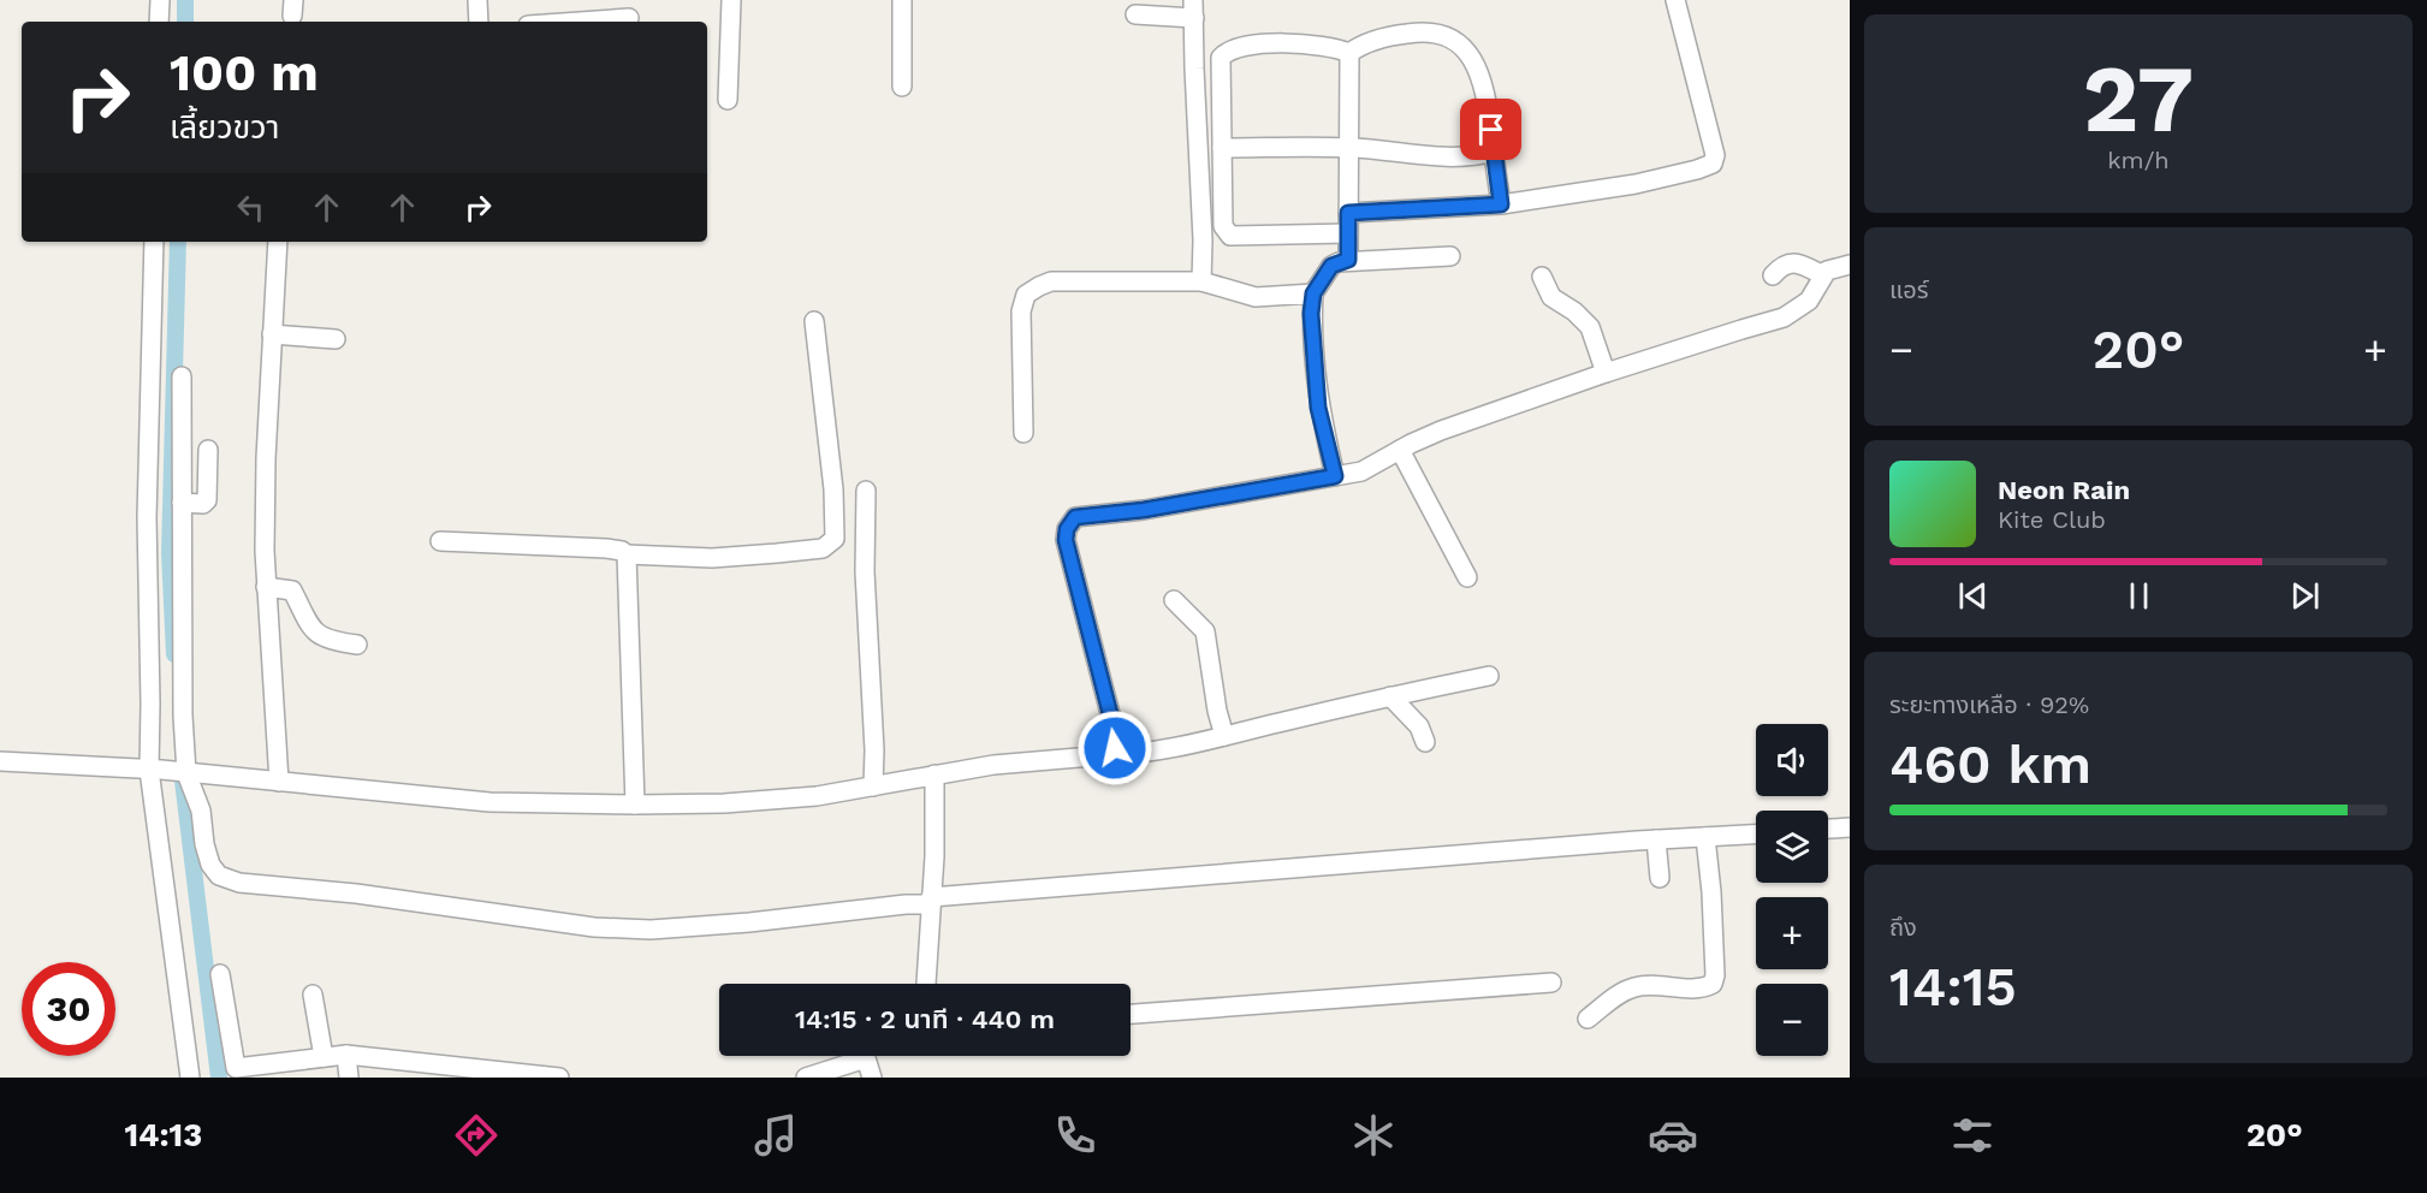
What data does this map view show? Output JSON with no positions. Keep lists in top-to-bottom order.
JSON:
{
  "page": {
    "tile": [
      ["27", "km/h"],
      "แอร์",
      ["ระยะทางเหลือ · 92%", "460 km"],
      ["ถึง", "14:15"]
    ],
    "turn": ["100 m", "เลี้ยวขวา"],
    "heat": ["−", "20°", "+"],
    "song": ["Neon Rain", "Kite Club"],
    "map_buttons": ["+", "−"],
    "limit": "30",
    "trip": "14:15 · 2 นาที · 440 m",
    "tabs": ["14:13", "20°"]
  }
}
